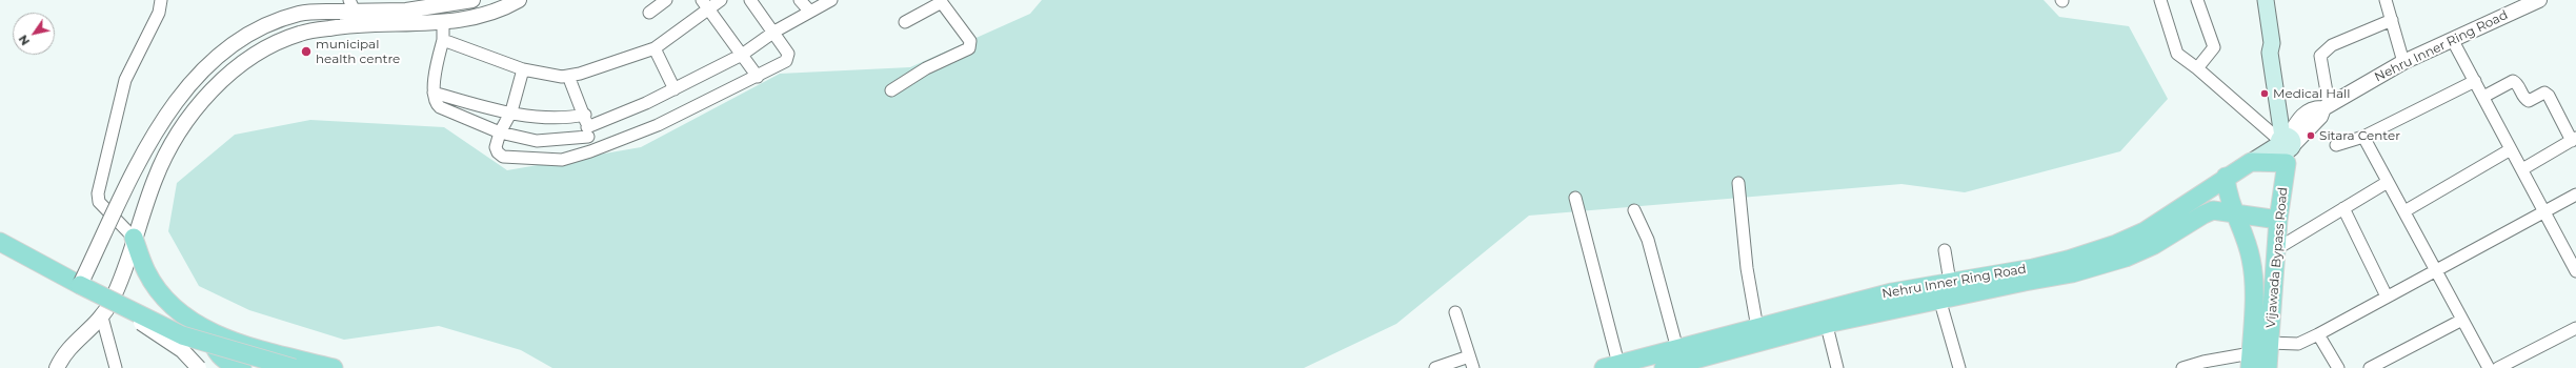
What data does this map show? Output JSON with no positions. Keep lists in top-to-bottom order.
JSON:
{
  "streets": {
    "main road": ["Nehru Inner Ring Road", "Vijawada Bypass Road"]
  },
  "crossings": [
    ["Nehru Inner Ring Road", "Vijawada Bypass Road"]
  ],
  "places": ["municipal health centre", "Medical Hall", "Sitara Center"],
  "north": "bottom left"
}
